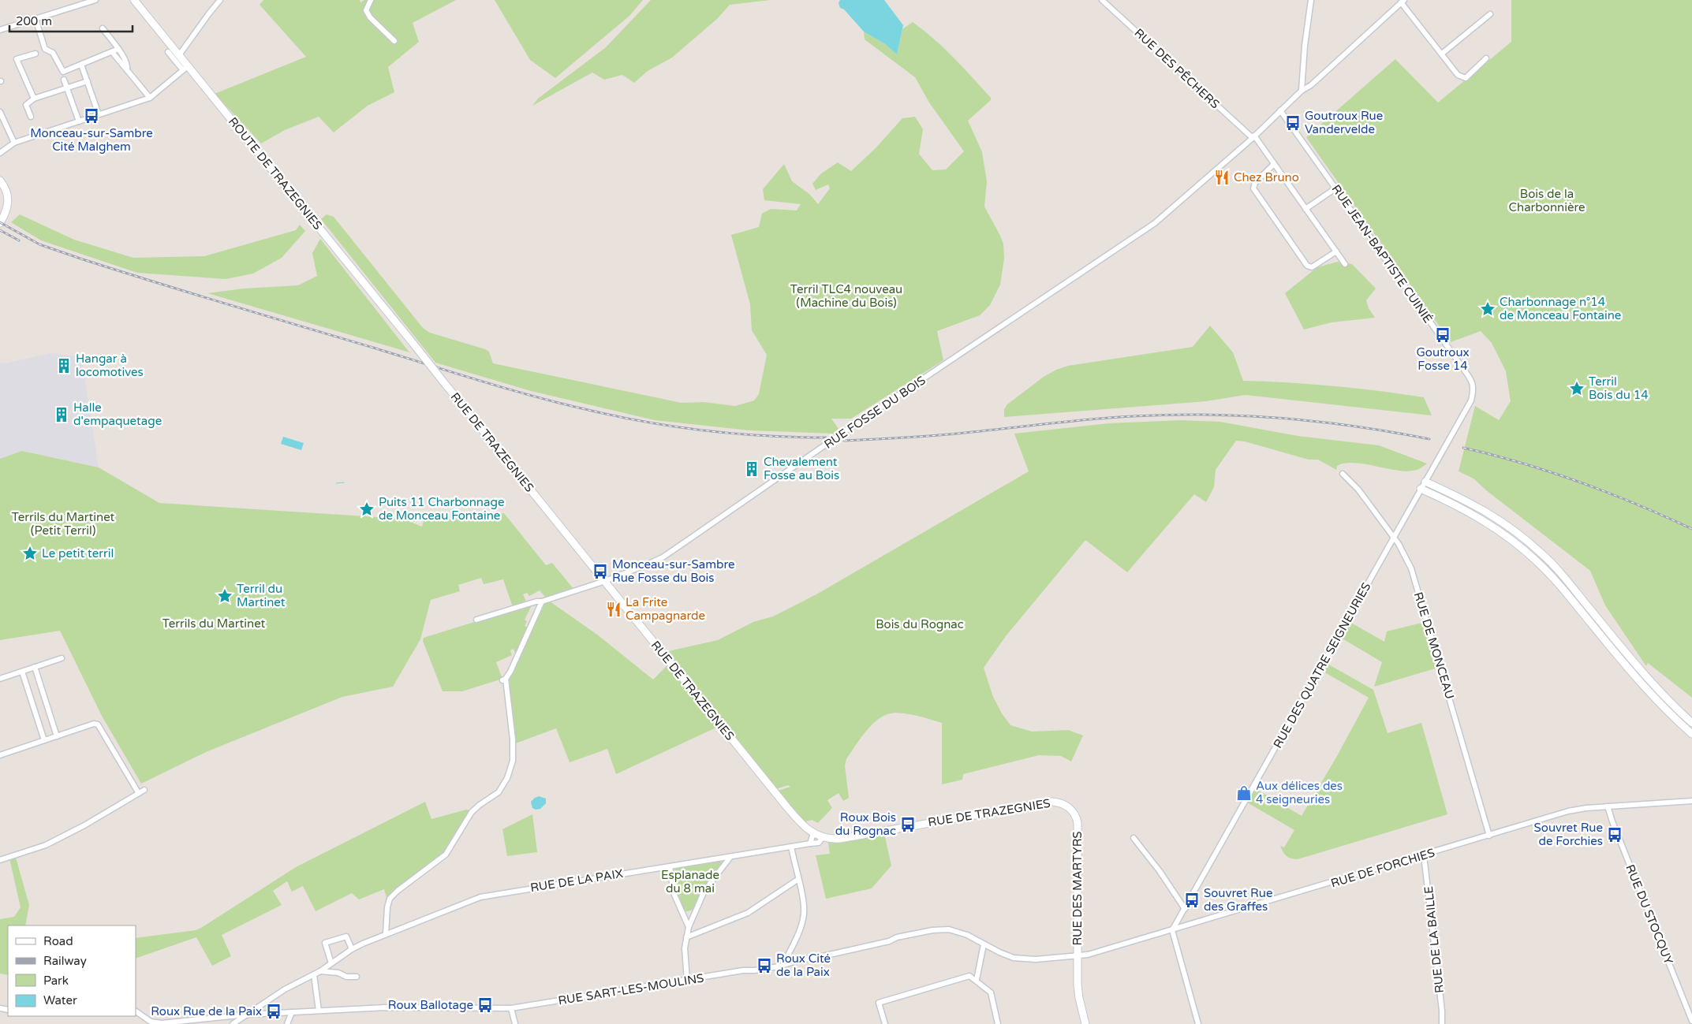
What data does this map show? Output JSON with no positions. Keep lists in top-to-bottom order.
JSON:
{
  "streets": {
    "main road": ["ROUTE DE TRAZEGNIES", "RUE DE TRAZEGNIES", "RUE DES MARTYRS"],
    "street": [
      "RUE DES PÊCHERS",
      "RUE JEAN-BAPTISTE CUINIÉ",
      "RUE FOSSE DU BOIS",
      "RUE DE MONCEAU",
      "RUE DES QUATRE SEIGNEURIES",
      "RUE DE FORCHIES",
      "RUE DE LA PAIX",
      "RUE DU STOCQUY",
      "RUE DE LA BAILLE",
      "RUE SART-LES-MOULINS"
    ]
  },
  "crossings": [
    ["RUE DES PÊCHERS", "RUE FOSSE DU BOIS"],
    ["ROUTE DE TRAZEGNIES", "RUE DE TRAZEGNIES"],
    ["RUE JEAN-BAPTISTE CUINIÉ", "RUE FOSSE DU BOIS"],
    ["RUE JEAN-BAPTISTE CUINIÉ", "RUE DES QUATRE SEIGNEURIES"],
    ["RUE FOSSE DU BOIS", "RUE DE TRAZEGNIES"],
    ["RUE DE TRAZEGNIES", "RUE DE LA PAIX"],
    ["RUE DE TRAZEGNIES", "RUE DES MARTYRS"],
    ["RUE DE MONCEAU", "RUE DES QUATRE SEIGNEURIES"],
    ["RUE DE MONCEAU", "RUE DE FORCHIES"],
    ["RUE DES QUATRE SEIGNEURIES", "RUE DE FORCHIES"],
    ["RUE DE FORCHIES", "RUE DES MARTYRS"],
    ["RUE DE FORCHIES", "RUE DU STOCQUY"],
    ["RUE DE FORCHIES", "RUE DE LA BAILLE"],
    ["RUE DE FORCHIES", "RUE SART-LES-MOULINS"],
    ["RUE DE LA PAIX", "RUE SART-LES-MOULINS"]
  ],
  "parks": [
    "Bois de la Charbonnière",
    "Terril TLC4 nouveau (Machine du Bois)",
    "Terrils du Martinet (Petit Terril)",
    "Terrils du Martinet",
    "Bois du Rognac",
    "Esplanade du 8 mai"
  ],
  "places": {
    "bus stop": [
      "Monceau-sur-Sambre Cité Malghem",
      "Goutroux Rue Vandervelde",
      "Goutroux Fosse 14",
      "Monceau-sur-Sambre Rue Fosse du Bois",
      "Roux Bois du Rognac",
      "Souvret Rue de Forchies",
      "Souvret Rue des Graffes",
      "Roux Cité de la Paix",
      "Roux Ballotage",
      "Roux Rue de la Paix"
    ],
    "restaurant": ["Chez Bruno", "La Frite Campagnarde"],
    "place": [
      "Charbonnage n°14 de Monceau Fontaine",
      "Terril Bois du 14",
      "Puits 11 Charbonnage de Monceau Fontaine",
      "Le petit terril",
      "Terril du Martinet"
    ],
    "building": ["Hangar à locomotives", "Halle d'empaquetage", "Chevalement Fosse au Bois"],
    "shop": ["Aux délices des 4 seigneuries"]
  },
  "legend": [
    "Road",
    "Railway",
    "Park",
    "Water"
  ],
  "scale_bar": "200 m"
}
